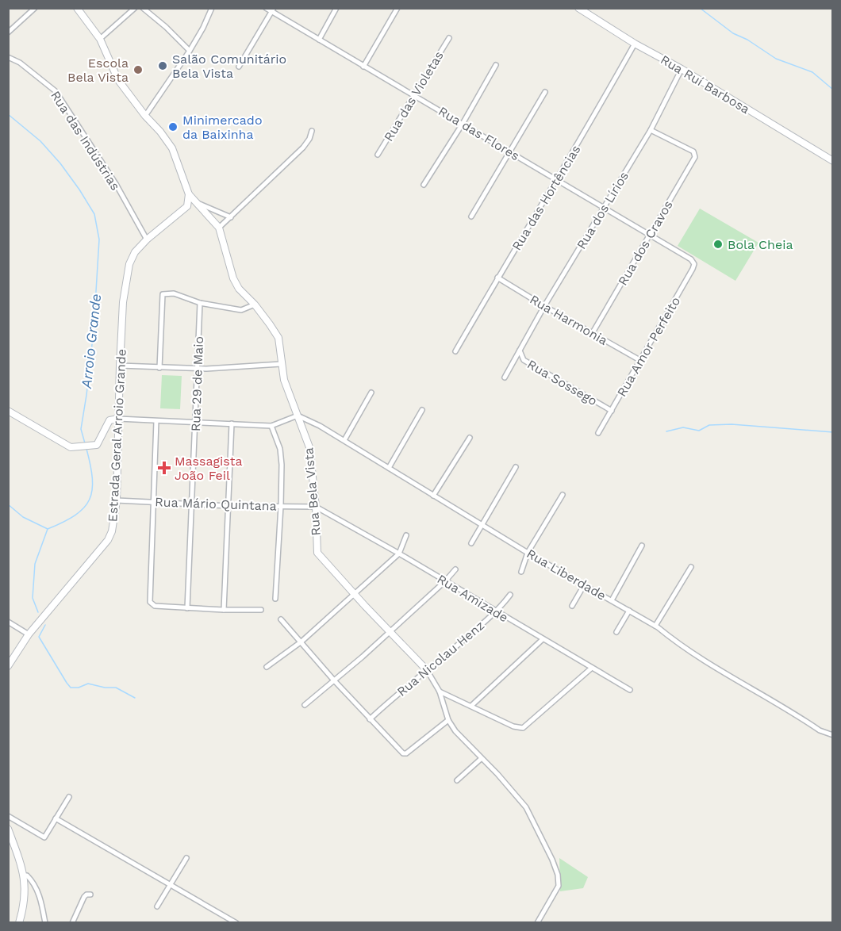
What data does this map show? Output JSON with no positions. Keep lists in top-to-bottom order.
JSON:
{
  "streets": {
    "main road": ["Rua Ruí Barbosa", "Estrada Geral Arroio Grande", "Rua Bela Vista"],
    "street": [
      "Rua das Violetas",
      "Rua das Flores",
      "Rua das Indústrias",
      "Rua das Hortências",
      "Rua dos Lírios",
      "Rua dos Cravos",
      "Rua Harmonia",
      "Rua Amor Perfeito",
      "Rua Sossego",
      "Rua 29 de Maio",
      "Rua Mário Quintana",
      "Rua Liberdade",
      "Rua Amizade",
      "Rua Nicolau Henz"
    ]
  },
  "crossings": [
    ["Rua Ruí Barbosa", "Rua das Hortências"],
    ["Rua Ruí Barbosa", "Rua dos Lírios"],
    ["Rua das Violetas", "Rua das Flores"],
    ["Rua das Flores", "Rua das Hortências"],
    ["Rua das Flores", "Rua dos Lírios"],
    ["Rua das Flores", "Rua dos Cravos"],
    ["Rua das Flores", "Rua Amor Perfeito"],
    ["Rua das Indústrias", "Estrada Geral Arroio Grande"],
    ["Rua das Hortências", "Rua Harmonia"],
    ["Rua dos Lírios", "Rua dos Cravos"],
    ["Rua dos Lírios", "Rua Harmonia"],
    ["Rua dos Lírios", "Rua Sossego"],
    ["Rua dos Cravos", "Rua Harmonia"],
    ["Rua Harmonia", "Rua Amor Perfeito"],
    ["Rua Amor Perfeito", "Rua Sossego"],
    ["Rua 29 de Maio", "Rua Mário Quintana"],
    ["Estrada Geral Arroio Grande", "Rua Bela Vista"],
    ["Estrada Geral Arroio Grande", "Rua Mário Quintana"],
    ["Rua Bela Vista", "Rua Mário Quintana"],
    ["Rua Bela Vista", "Rua Liberdade"],
    ["Rua Bela Vista", "Rua Amizade"],
    ["Rua Bela Vista", "Rua Nicolau Henz"],
    ["Rua Mário Quintana", "Rua Amizade"],
    ["Rua Amizade", "Rua Nicolau Henz"]
  ],
  "water": ["Arroio Grande"],
  "places": {
    "other": [
      "Salão Comunitário Bela Vista",
      "Escola Bela Vista",
      "Minimercado da Baixinha",
      "Bola Cheia"
    ],
    "health": ["Massagista João Feil"]
  }
}
